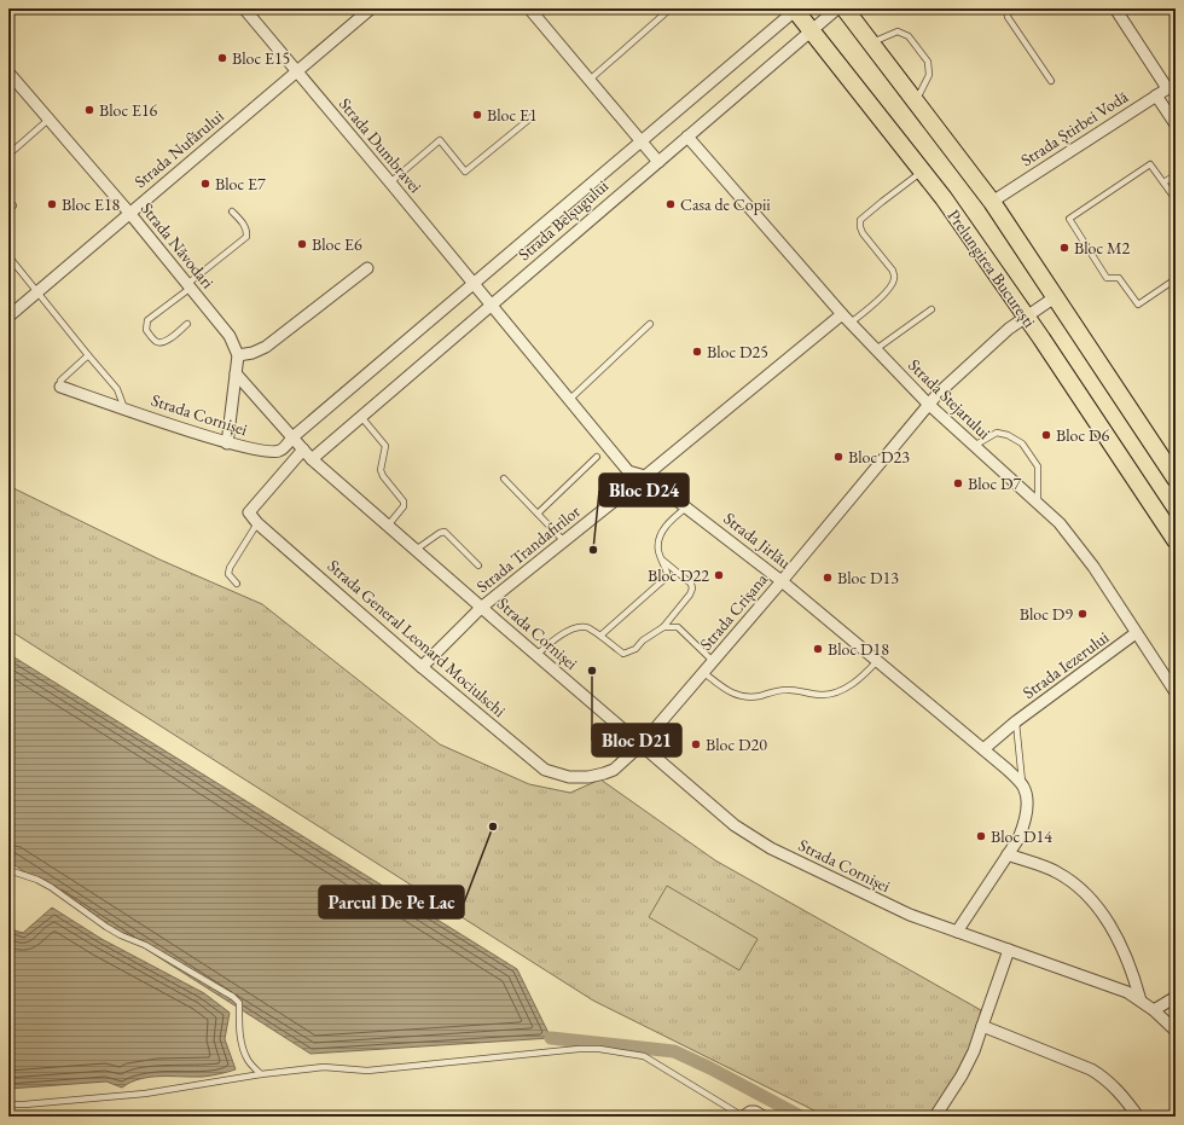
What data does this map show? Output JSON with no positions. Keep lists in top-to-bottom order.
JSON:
{
  "streets": {
    "main road": ["Prelungirea București"],
    "street": [
      "Strada Știrbei Vodă",
      "Strada Dumbravei",
      "Strada Nufărului",
      "Strada Belșugului",
      "Strada Năvodari",
      "Strada Stejarului",
      "Strada Cornișei",
      "Strada Jirlău",
      "Strada Trandafirilor",
      "Strada Crișana",
      "Strada General Leonard Mociulschi",
      "Strada Iezerului"
    ]
  },
  "crossings": [
    ["Strada Știrbei Vodă", "Prelungirea București"],
    ["Strada Dumbravei", "Strada Nufărului"],
    ["Strada Dumbravei", "Strada Belșugului"],
    ["Strada Dumbravei", "Strada Jirlău"],
    ["Strada Nufărului", "Strada Năvodari"],
    ["Strada Belșugului", "Prelungirea București"],
    ["Strada Belșugului", "Strada Stejarului"],
    ["Strada Belșugului", "Strada Cornișei"],
    ["Strada Belșugului", "Strada Jirlău"],
    ["Strada Năvodari", "Strada Cornișei"],
    ["Prelungirea București", "Strada Crișana"],
    ["Strada Stejarului", "Strada Trandafirilor"],
    ["Strada Stejarului", "Strada Crișana"],
    ["Strada Stejarului", "Strada Iezerului"],
    ["Strada Cornișei", "Strada Trandafirilor"],
    ["Strada Cornișei", "Strada Crișana"],
    ["Strada Cornișei", "Strada General Leonard Mociulschi"],
    ["Strada Cornișei", "Strada Iezerului"],
    ["Strada Jirlău", "Strada Trandafirilor"],
    ["Strada Jirlău", "Strada Crișana"],
    ["Strada Jirlău", "Strada Iezerului"],
    ["Strada Trandafirilor", "Strada General Leonard Mociulschi"],
    ["Strada Crișana", "Strada General Leonard Mociulschi"]
  ],
  "places": [
    "Bloc E15",
    "Bloc E16",
    "Bloc E1",
    "Bloc E7",
    "Bloc E18",
    "Casa de Copii",
    "Bloc E6",
    "Bloc M2",
    "Bloc D25",
    "Bloc D6",
    "Bloc D23",
    "Bloc D7",
    "Bloc D24",
    "Bloc D22",
    "Bloc D13",
    "Bloc D9",
    "Bloc D18",
    "Bloc D21",
    "Bloc D20",
    "Parcul De Pe Lac",
    "Bloc D14"
  ]
}
